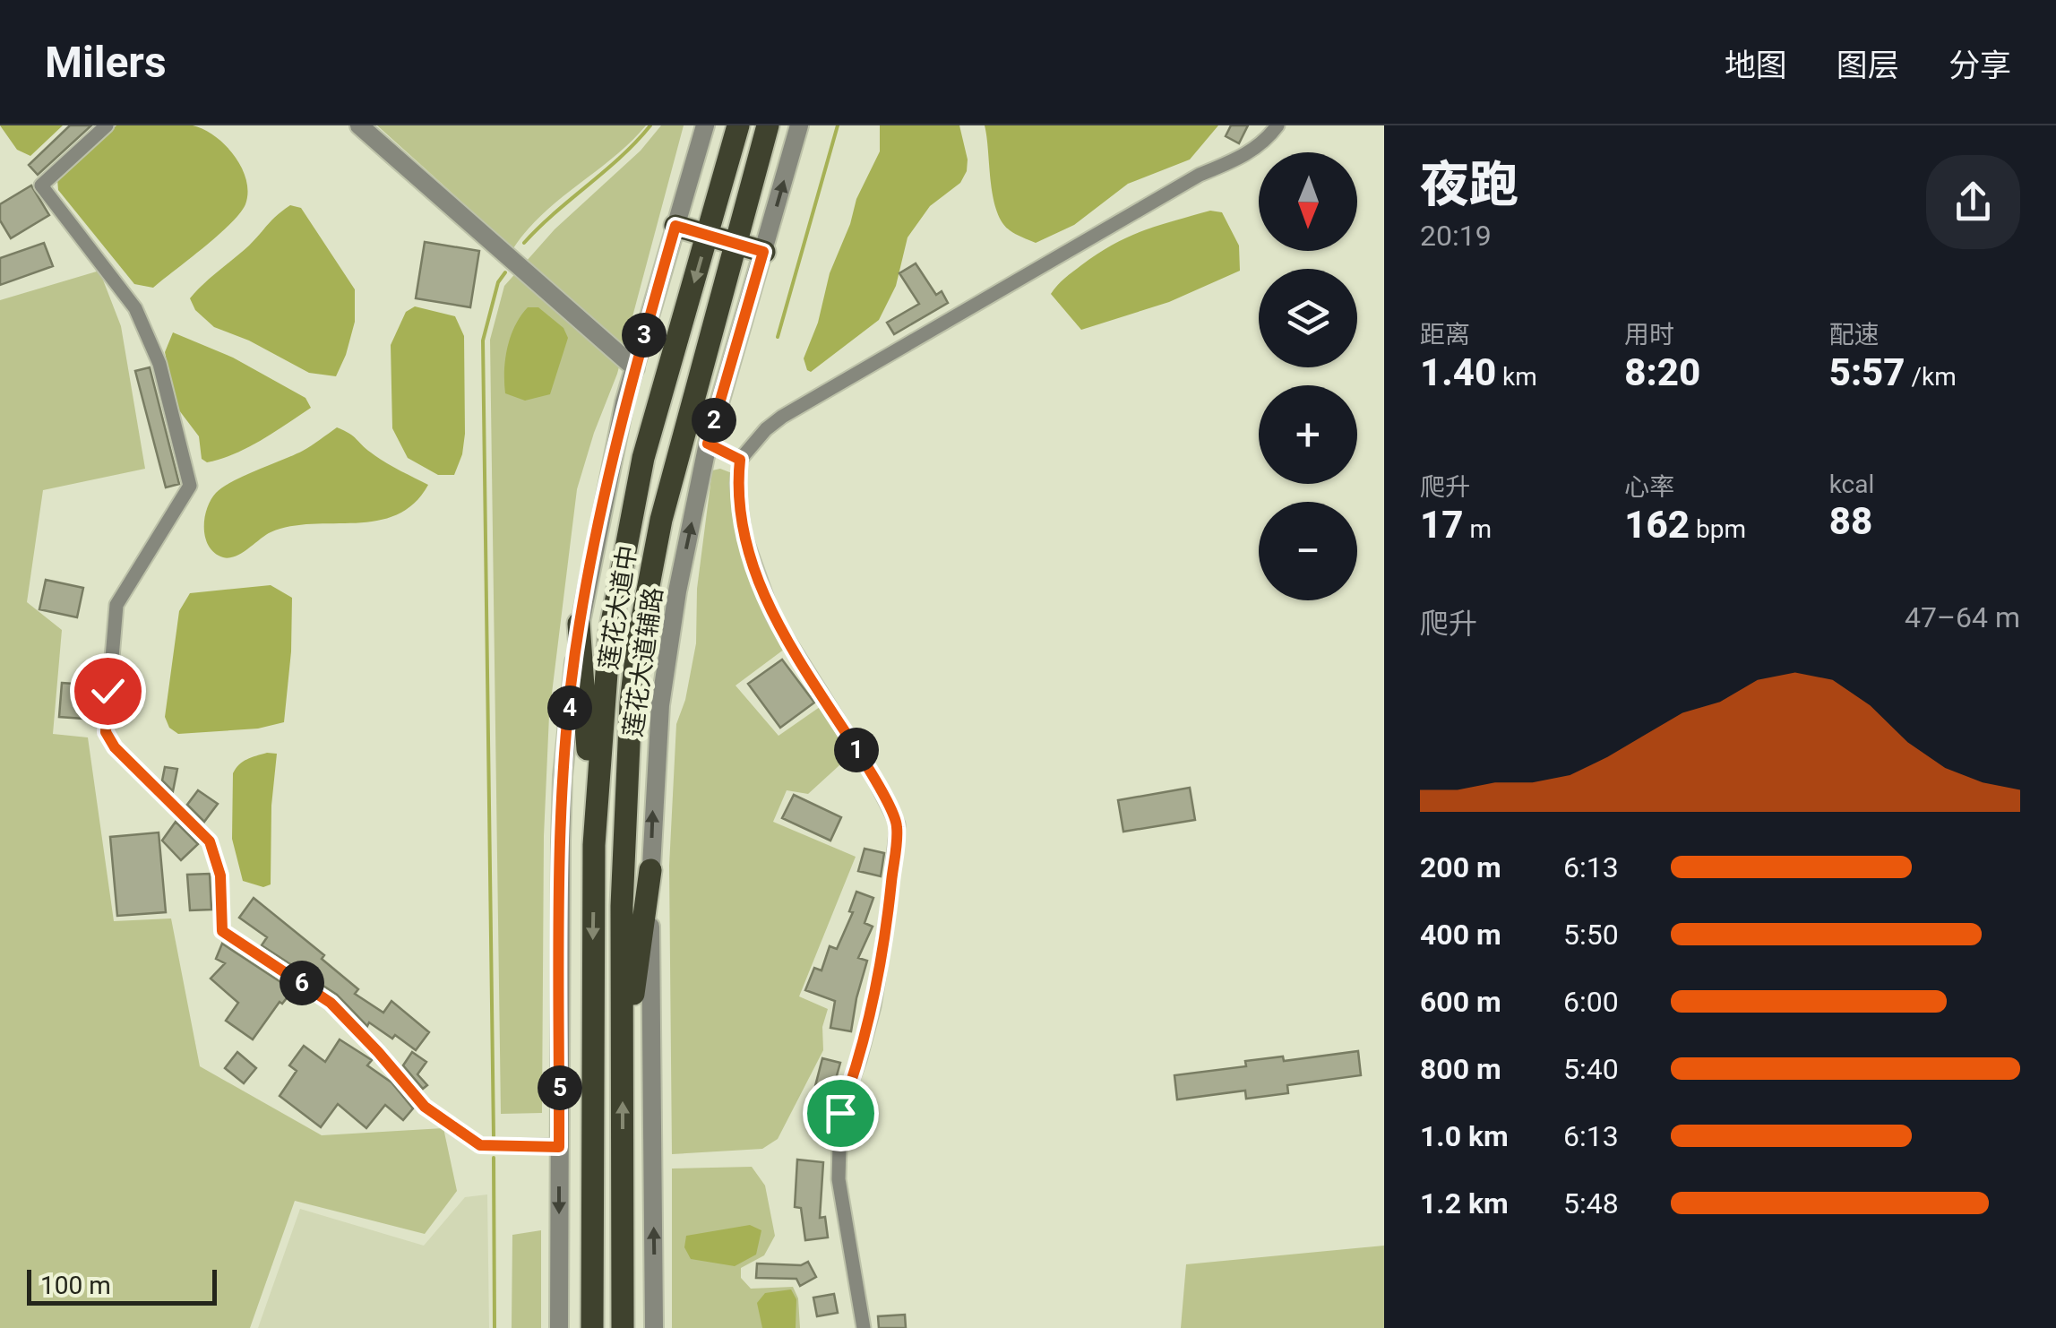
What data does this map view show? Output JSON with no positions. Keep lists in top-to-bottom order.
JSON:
{
  "streets": {
    "main road": ["莲花大道中"],
    "street": ["莲花大道辅路"]
  },
  "scale_bar": "100 m",
  "north": "bottom",
  "page": {
    "header": "Milers",
    "nav": ["地图", "图层", "分享"],
    "heading": ["夜跑", "20:19"],
    "map_buttons": ["+", "−"],
    "stats": [
      ["距离", "1.40 km"],
      ["用时", "8:20"],
      ["配速", "5:57 /km"],
      ["爬升", "17 m"],
      ["心率", "162 bpm"],
      ["kcal", "88"]
    ],
    "pins": [
      "3",
      "2",
      "4",
      "1",
      "6",
      "5"
    ],
    "chart": ["爬升", "47–64 m"],
    "list": [
      {
        "name": "200 m",
        "note": "6:13"
      },
      {
        "name": "400 m",
        "note": "5:50"
      },
      {
        "name": "600 m",
        "note": "6:00"
      },
      {
        "name": "800 m",
        "note": "5:40"
      },
      {
        "name": "1.0 km",
        "note": "6:13"
      },
      {
        "name": "1.2 km",
        "note": "5:48"
      }
    ],
    "scale": "100 m"
  }
}
